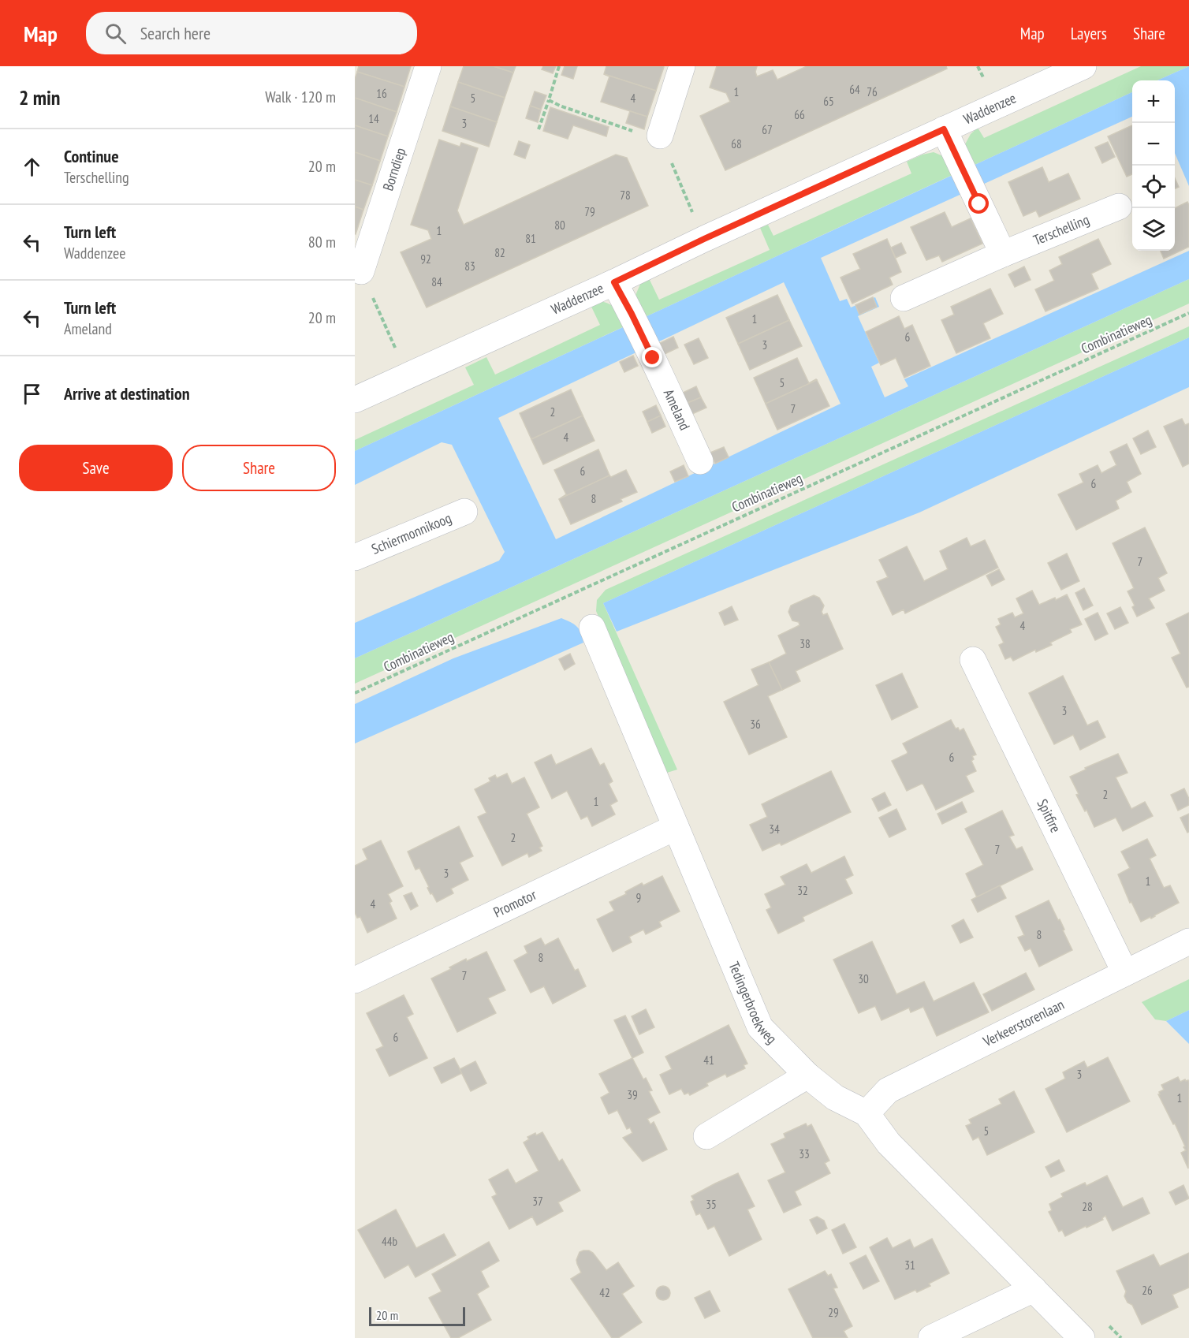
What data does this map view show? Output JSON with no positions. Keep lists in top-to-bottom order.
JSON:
{
  "streets": {
    "street": [
      "Waddenzee",
      "Borndiep",
      "Terschelling",
      "Ameland",
      "Schiermonnikoog",
      "Spitfire",
      "Promotor",
      "Tedingerbroekweg",
      "Verkeerstorenlaan"
    ],
    "path": ["Combinatieweg"]
  },
  "crossings": [
    ["Waddenzee", "Ameland"],
    ["Spitfire", "Verkeerstorenlaan"],
    ["Promotor", "Tedingerbroekweg"],
    ["Tedingerbroekweg", "Verkeerstorenlaan"]
  ],
  "house_numbers": [
    "64",
    "1",
    "76",
    "16",
    "5",
    "4",
    "65",
    "66",
    "14",
    "3",
    "67",
    "68",
    "78",
    "79",
    "80",
    "1",
    "81",
    "82",
    "92",
    "83",
    "84",
    "1",
    "6",
    "3",
    "5",
    "7",
    "2",
    "4",
    "6",
    "6",
    "8",
    "7",
    "4",
    "38",
    "3",
    "36",
    "6",
    "2",
    "1",
    "34",
    "2",
    "7",
    "3",
    "1",
    "32",
    "9",
    "4",
    "8",
    "8",
    "7",
    "30",
    "6",
    "41",
    "3",
    "39",
    "1",
    "5",
    "33",
    "37",
    "35",
    "28",
    "44b",
    "31",
    "26",
    "42",
    "29"
  ],
  "scale_bar": "20 m",
  "page": {
    "header": "Map",
    "search": "Search here",
    "nav": ["Map", "Layers", "Share"],
    "heading": ["2 min", "Walk · 120 m"],
    "map_buttons": ["+", "−"],
    "list": [
      ["Continue", "Terschelling", "20 m"],
      ["Turn left", "Waddenzee", "80 m"],
      ["Turn left", "Ameland", "20 m"],
      "Arrive at destination"
    ],
    "buttons": ["Save", "Share"],
    "scale": "20 m"
  }
}
